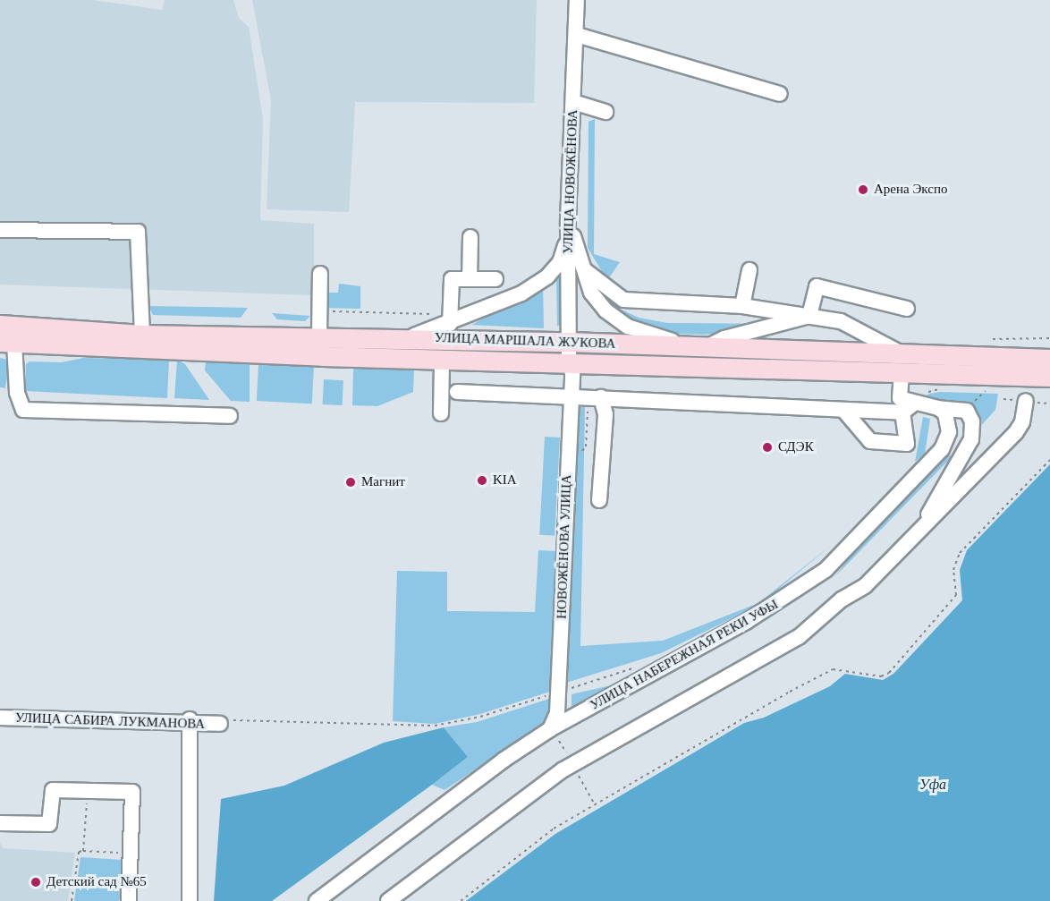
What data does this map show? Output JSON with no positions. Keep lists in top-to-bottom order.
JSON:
{
  "streets": {
    "main road": ["УЛИЦА МАРШАЛА ЖУКОВА"],
    "street": [
      "УЛИЦА НОВОЖЁНОВА",
      "НОВОЖЁНОВА УЛИЦА",
      "УЛИЦА НАБЕРЕЖНАЯ РЕКИ УФЫ",
      "УЛИЦА САБИРА ЛУКМАНОВА"
    ]
  },
  "crossings": [
    ["УЛИЦА НОВОЖЁНОВА", "УЛИЦА МАРШАЛА ЖУКОВА"],
    ["УЛИЦА НОВОЖЁНОВА", "НОВОЖЁНОВА УЛИЦА"],
    ["УЛИЦА МАРШАЛА ЖУКОВА", "НОВОЖЁНОВА УЛИЦА"],
    ["НОВОЖЁНОВА УЛИЦА", "УЛИЦА НАБЕРЕЖНАЯ РЕКИ УФЫ"]
  ],
  "water": ["Уфа"],
  "places": [
    "Арена Экспо",
    "СДЭК",
    "KIA",
    "Магнит",
    "Детский сад №65"
  ]
}
